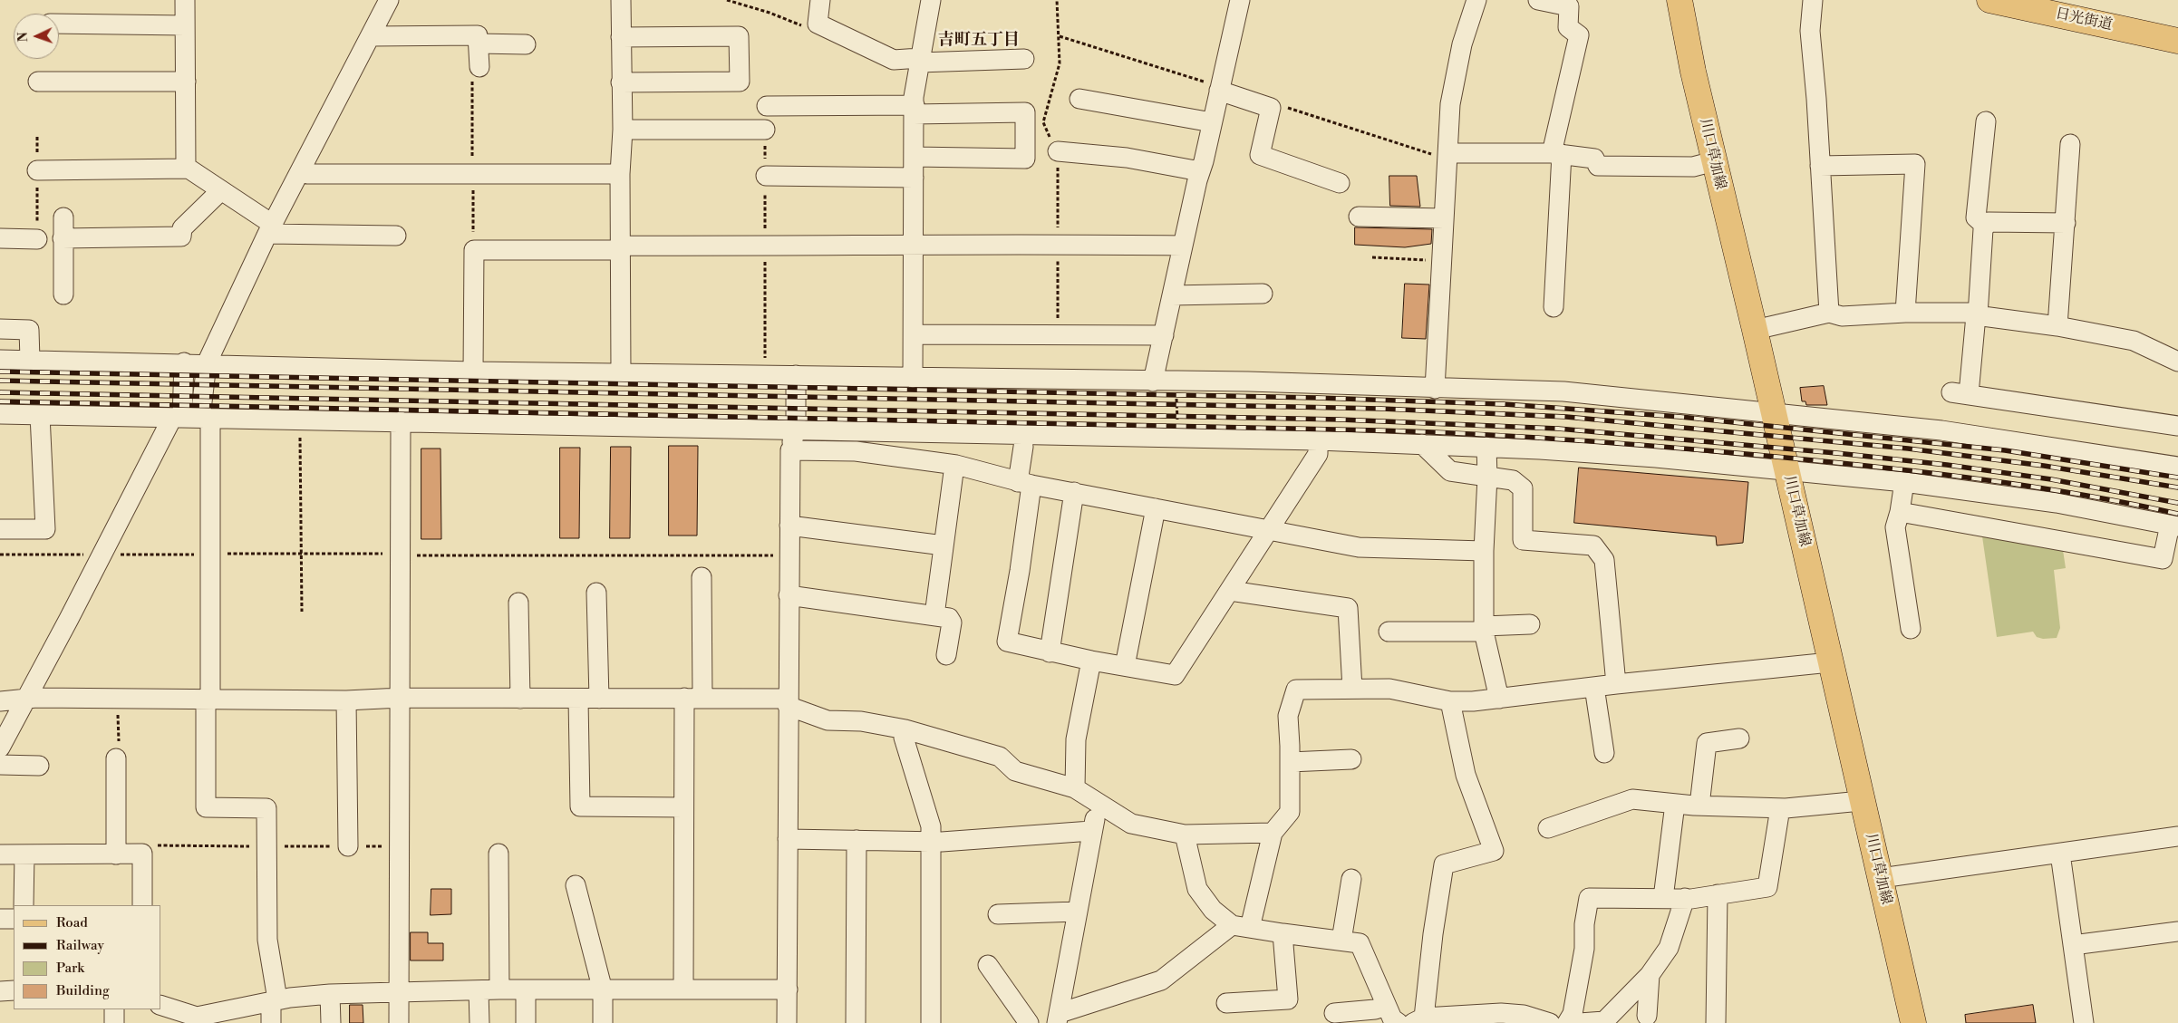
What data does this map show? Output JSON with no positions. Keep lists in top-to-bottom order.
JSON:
{
  "streets": {
    "main road": ["日光街道", "川口草加線"]
  },
  "districts": ["吉町五丁目"],
  "legend": [
    "Road",
    "Railway",
    "Park",
    "Building"
  ],
  "north": "left"
}
